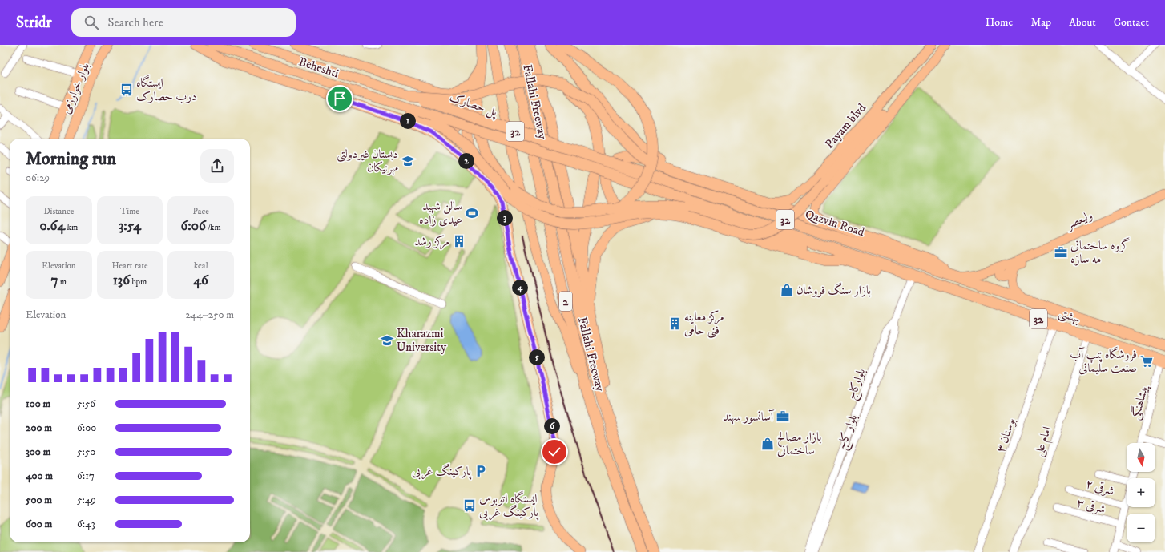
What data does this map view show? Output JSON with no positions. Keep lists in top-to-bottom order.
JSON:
{
  "streets": {
    "highway": [
      "Fallahi Freeway",
      "پل حصارک",
      "32",
      "Qazvin Road",
      "2",
      "بهشتی"
    ],
    "main road": [
      "Beheshti",
      "بلوار خوارزمی",
      "Payam blvd",
      "ولیعصر"
    ],
    "street": [
      "بلوارکاج",
      "پیشاهنگی",
      "بلوار کاج",
      "بوستان ۳",
      "امام علی",
      "۲ شرقی",
      "۳ شرقی"
    ]
  },
  "crossings": [
    ["Beheshti", "پل حصارک"],
    ["پل حصارک", "Qazvin Road"],
    ["ولیعصر", "بهشتی"],
    ["Qazvin Road", "بهشتی"],
    ["بهشتی", "پیشاهنگی"],
    ["بهشتی", "بوستان ۳"],
    ["بهشتی", "امام علی"],
    ["بلوارکاج", "بلوار کاج"]
  ],
  "places": {
    "bus stop": ["ایستگاه درب حصارک", "ایستگاه اتوبوس پارکینگ غربی"],
    "school or university": ["دبستان غیردولتی مهرنیکان", "Kharazmi University"],
    "sports": ["سالن شهید عیدی زاده"],
    "building": ["مرکز رشد", "مرکز معاینه فنی حامی"],
    "office": ["گروه ساختمانی مه سازه", "آسانسور سهند"],
    "shop": ["بازار سنگ فروشان", "بازار مصالح ساختمانی"],
    "supermarket": ["فروشگاه پمپ آب صنعت سلیمانی"],
    "parking": ["پارکینگ غربی"]
  },
  "north": "bottom",
  "page": {
    "header": "Stridr",
    "search": "Search here",
    "nav": [
      "Home",
      "Map",
      "About",
      "Contact"
    ],
    "pins": [
      "1",
      "2",
      "3",
      "4",
      "5",
      "6"
    ],
    "heading": ["Morning run", "06:29"],
    "stats": [
      ["Distance", "0.64 km"],
      ["Time", "3:54"],
      ["Pace", "6:06 /km"],
      ["Elevation", "7 m"],
      ["Heart rate", "136 bpm"],
      ["kcal", "46"]
    ],
    "chart": ["Elevation", "244–250 m"],
    "list": [
      {
        "name": "100 m",
        "note": "5:56"
      },
      {
        "name": "200 m",
        "note": "6:00"
      },
      {
        "name": "300 m",
        "note": "5:50"
      },
      {
        "name": "400 m",
        "note": "6:17"
      },
      {
        "name": "500 m",
        "note": "5:49"
      },
      {
        "name": "600 m",
        "note": "6:43"
      }
    ],
    "map_buttons": ["+", "−"]
  }
}
